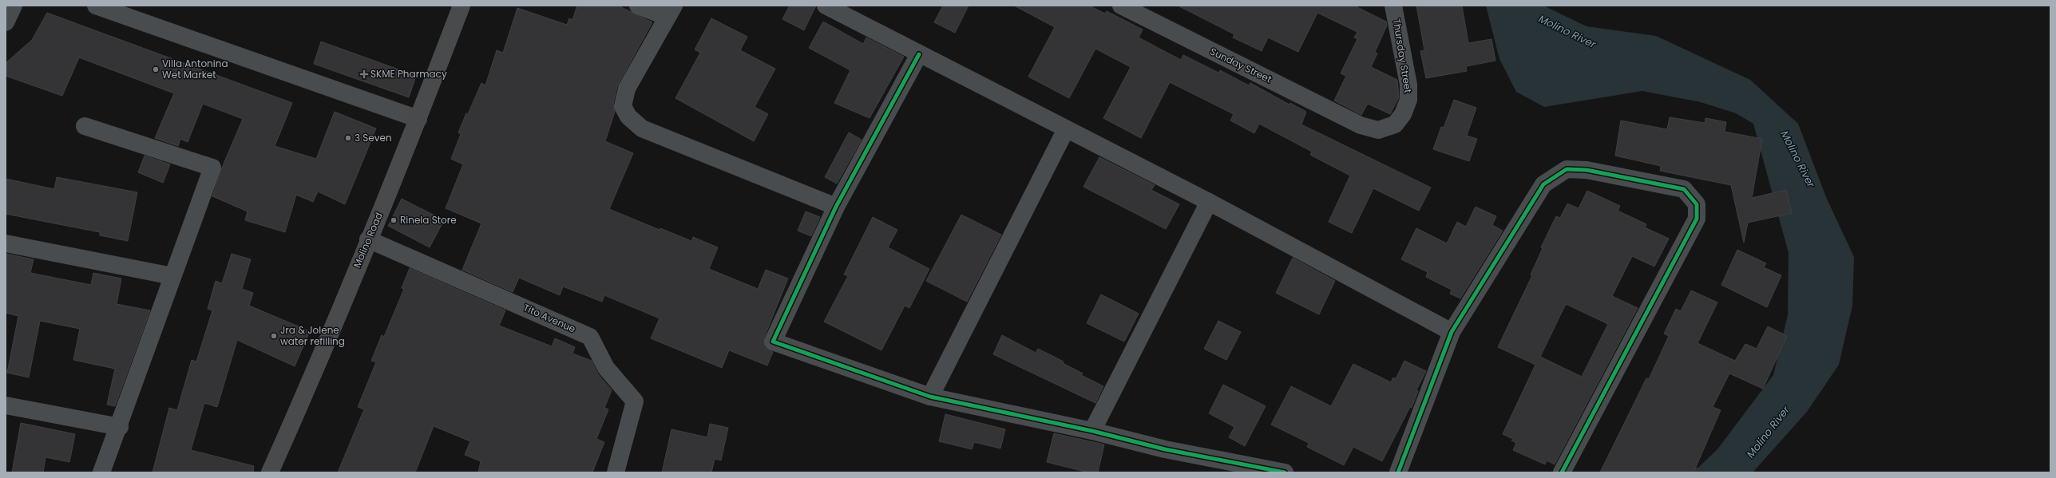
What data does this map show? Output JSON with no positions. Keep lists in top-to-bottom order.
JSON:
{
  "streets": {
    "main road": ["Molino Road"],
    "street": ["Thursday Street", "Sunday Street", "Tito Avenue"]
  },
  "crossings": [
    ["Thursday Street", "Sunday Street"],
    ["Molino Road", "Tito Avenue"]
  ],
  "water": ["Molino River"],
  "places": {
    "other": [
      "Villa Antonina Wet Market",
      "3 Seven",
      "Rinela Store",
      "Jra & Jolene water refilling"
    ],
    "health": ["SKME Pharmacy"]
  }
}
